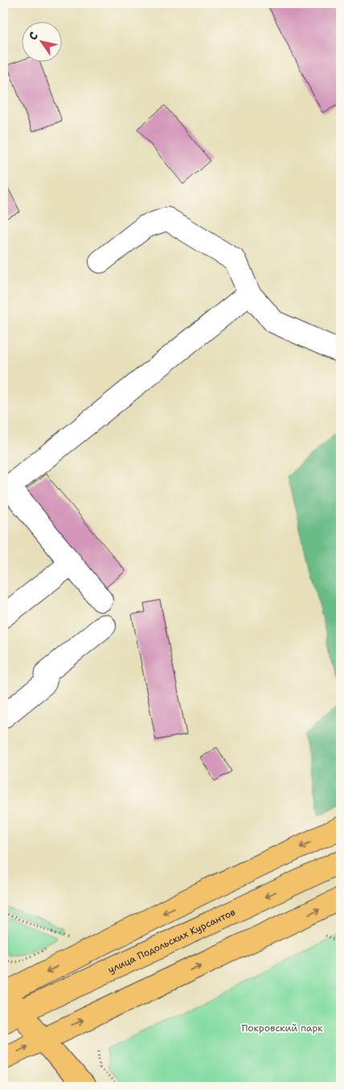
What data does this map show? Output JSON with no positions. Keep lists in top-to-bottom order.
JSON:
{
  "streets": {
    "main road": ["улица Подольских Курсантов"]
  },
  "parks": ["Покровский парк"],
  "north": "top left"
}
